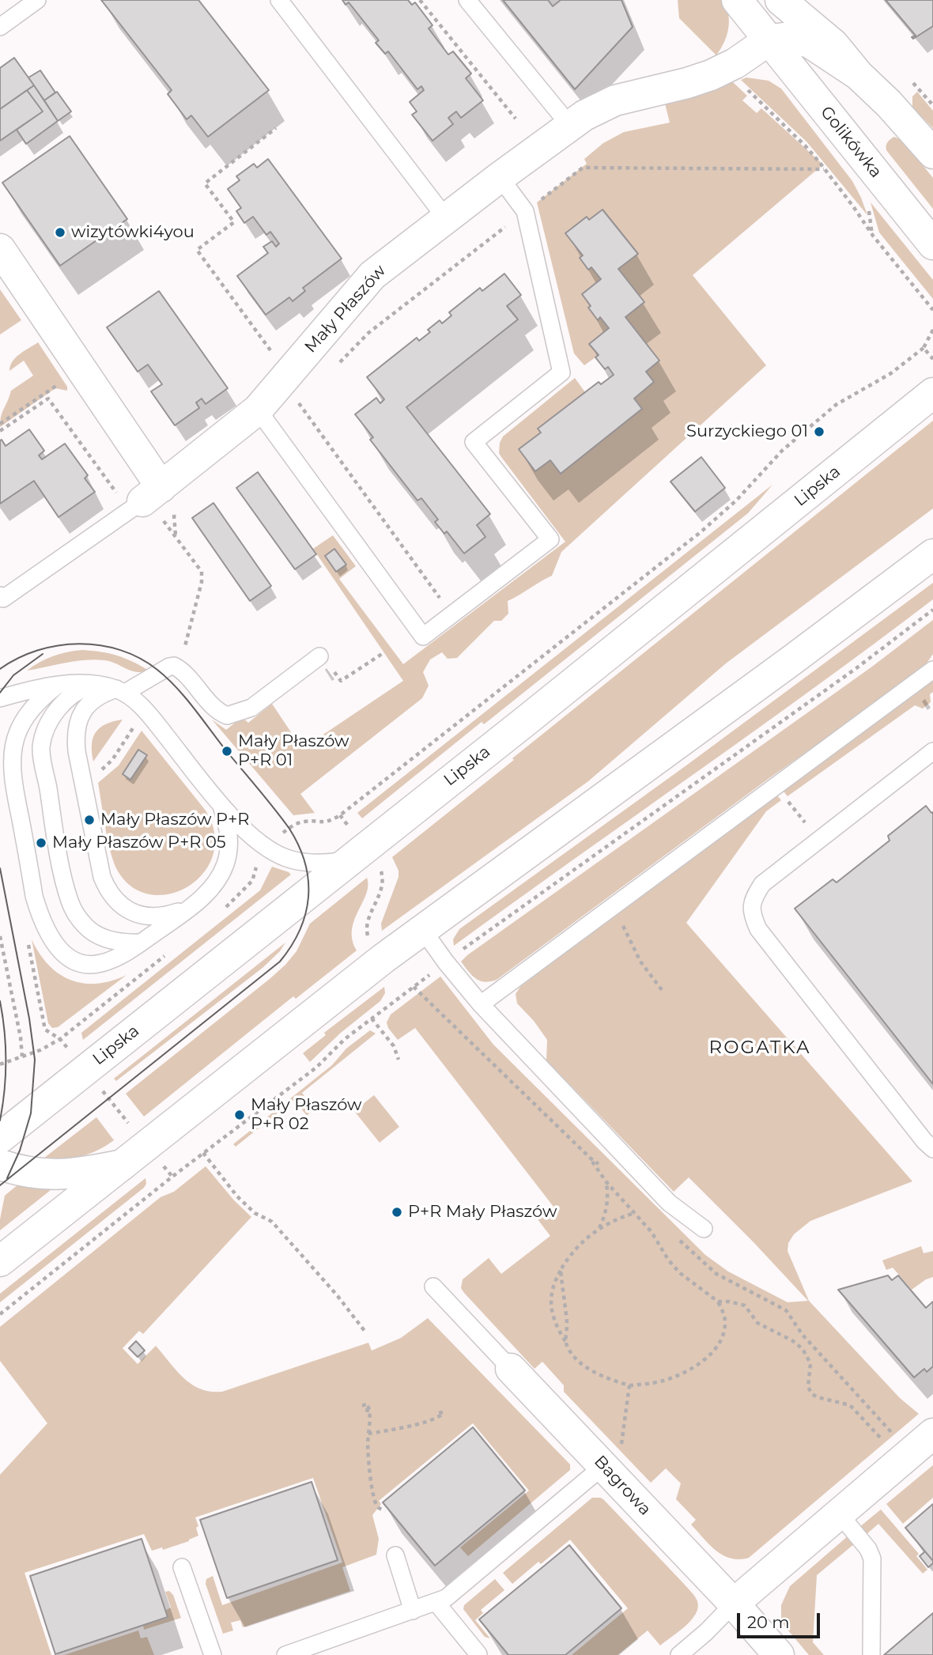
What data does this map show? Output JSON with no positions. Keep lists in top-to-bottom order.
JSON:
{
  "streets": {
    "street": [
      "Golikówka",
      "Mały Płaszów",
      "Lipska",
      "Bagrowa"
    ]
  },
  "crossings": [
    ["Golikówka", "Mały Płaszów"]
  ],
  "districts": ["ROGATKA"],
  "places": [
    "wizytówki4you",
    "Surzyckiego 01",
    "Mały Płaszów P+R 01",
    "Mały Płaszów P+R",
    "Mały Płaszów P+R 05",
    "Mały Płaszów P+R 02",
    "P+R Mały Płaszów"
  ],
  "scale_bar": "20 m"
}
